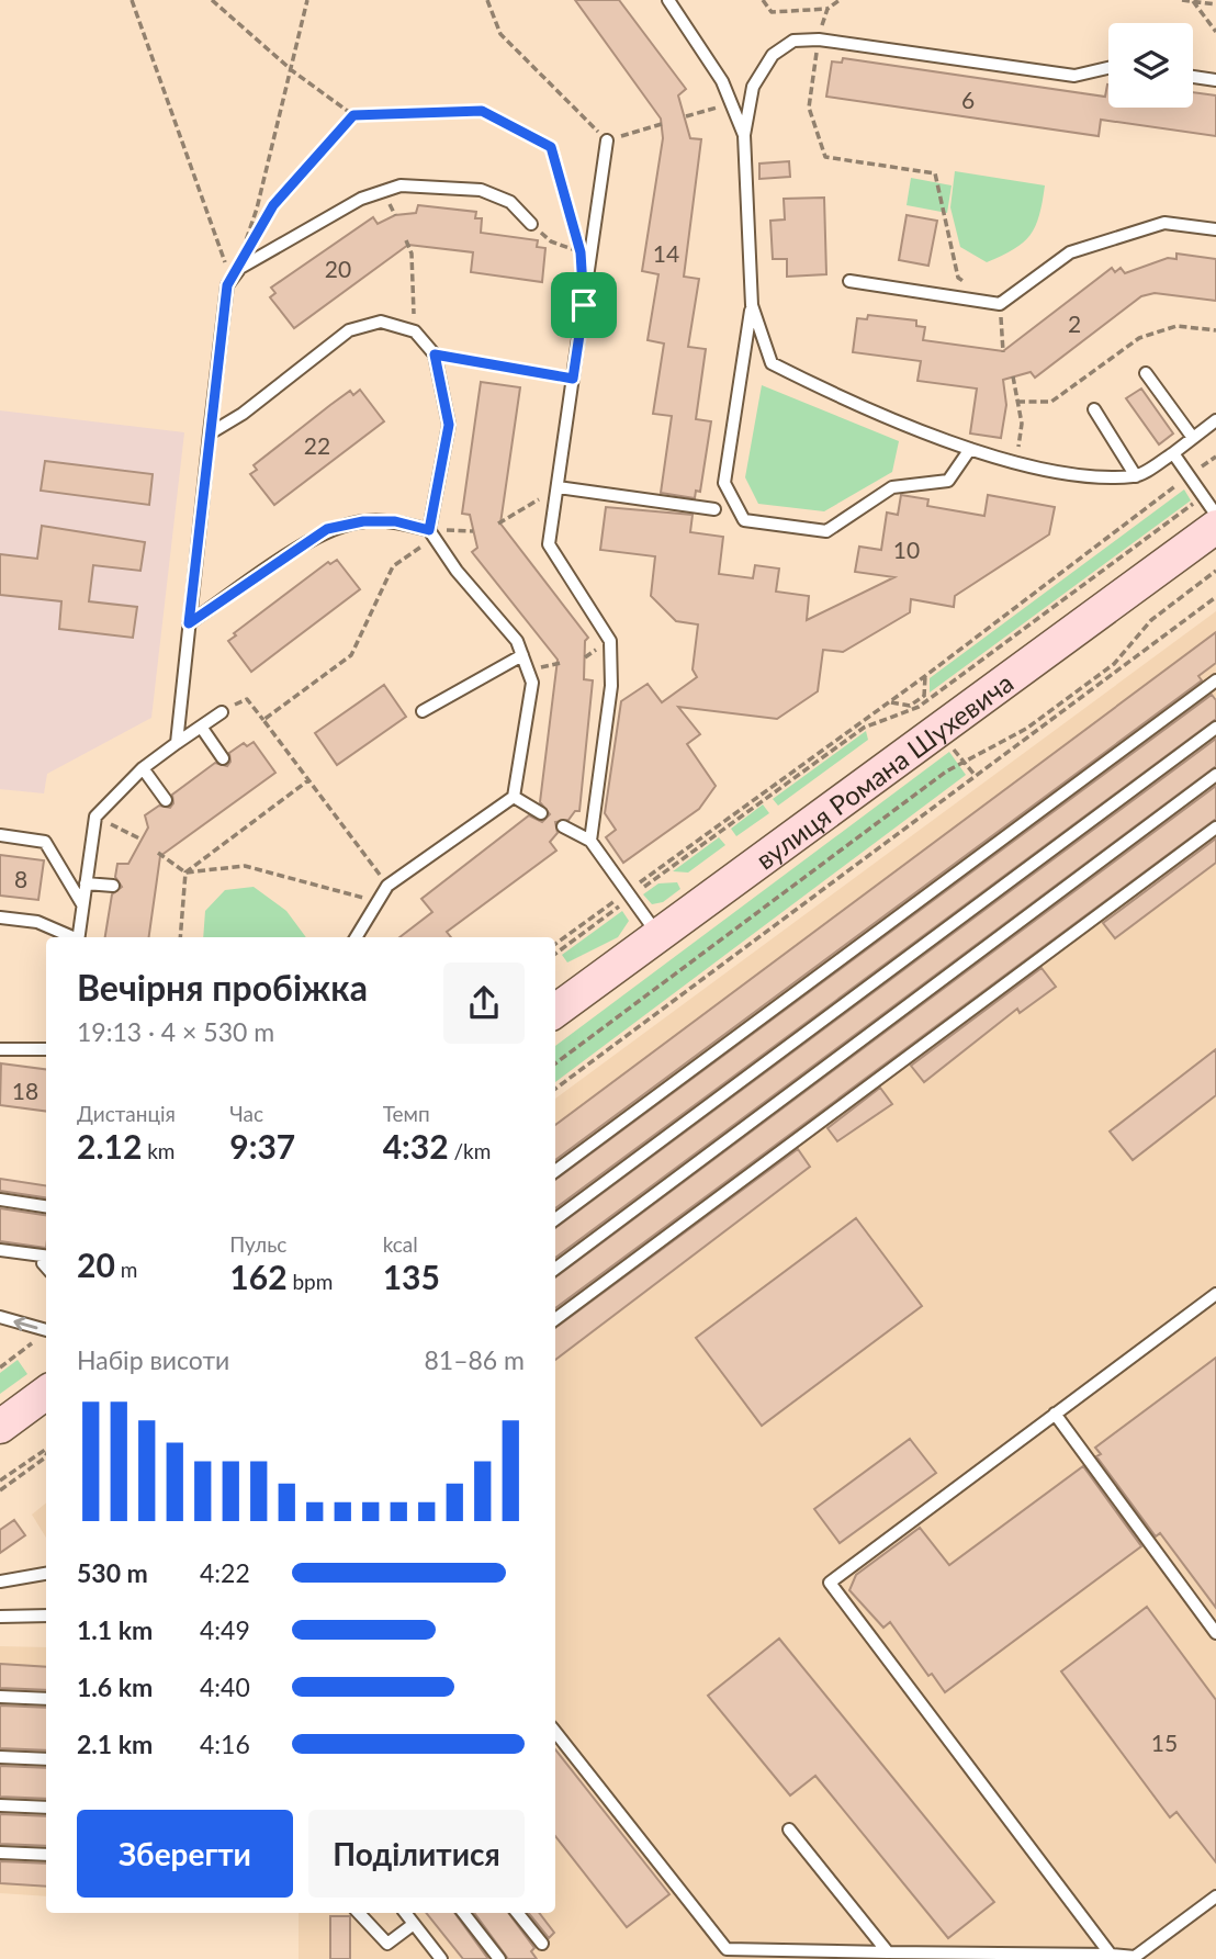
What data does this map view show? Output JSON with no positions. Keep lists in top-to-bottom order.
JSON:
{
  "streets": {
    "main road": ["вулиця Романа Шухевича"]
  },
  "house_numbers": [
    "6",
    "14",
    "20",
    "2",
    "22",
    "10",
    "8",
    "18",
    "15"
  ],
  "page": {
    "heading": ["Вечірня пробіжка", "19:13 · 4 × 530 m"],
    "stats": [
      ["Дистанція", "2.12 km"],
      ["Час", "9:37"],
      ["Темп", "4:32 /km"],
      ["20 m"],
      ["Пульс", "162 bpm"],
      ["kcal", "135"]
    ],
    "chart": ["Набір висоти", "81–86 m"],
    "list": [
      {
        "name": "530 m",
        "note": "4:22"
      },
      {
        "name": "1.1 km",
        "note": "4:49"
      },
      {
        "name": "1.6 km",
        "note": "4:40"
      },
      {
        "name": "2.1 km",
        "note": "4:16"
      }
    ],
    "buttons": ["Зберегти", "Поділитися"]
  }
}
